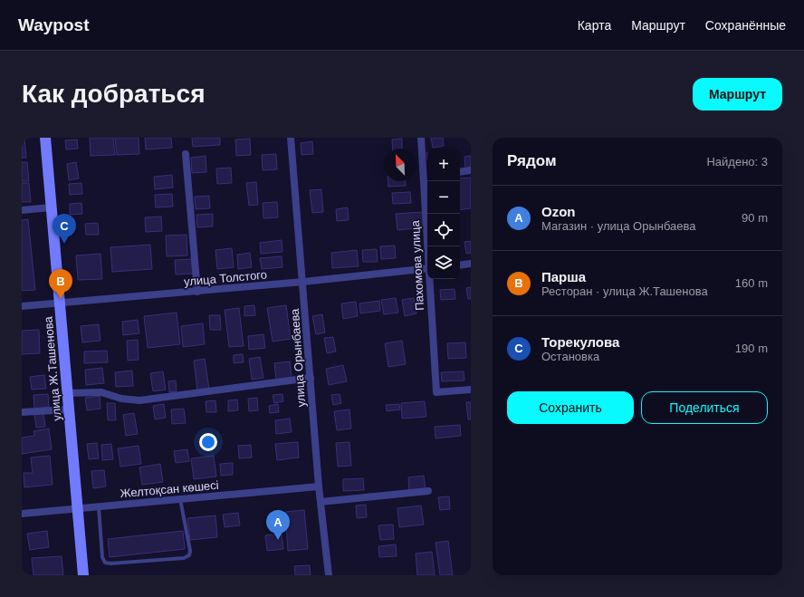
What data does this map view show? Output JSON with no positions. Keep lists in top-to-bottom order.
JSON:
{
  "streets": {
    "street": [
      "Пахомова улица",
      "улица Толстого",
      "улица Орынбаева",
      "улица Ж.Ташенова",
      "Желтоқсан көшесі"
    ]
  },
  "crossings": [
    ["улица Толстого", "улица Орынбаева"],
    ["улица Толстого", "улица Ж.Ташенова"],
    ["улица Орынбаева", "Желтоқсан көшесі"],
    ["улица Ж.Ташенова", "Желтоқсан көшесі"]
  ],
  "north": "top left",
  "page": {
    "header": "Waypost",
    "nav": ["Карта", "Маршрут", "Сохранённые"],
    "buttons": [
      "Маршрут",
      ["Сохранить", "Поделиться"]
    ],
    "title": "Как добраться",
    "heading": ["Рядом", "Найдено: 3"],
    "map_buttons": ["+", "−"],
    "list": [
      {
        "mark": "A",
        "name": "Ozon",
        "note": "Магазин · улица Орынбаева",
        "value": "90 m"
      },
      {
        "mark": "B",
        "name": "Парша",
        "note": "Ресторан · улица Ж.Ташенова",
        "value": "160 m"
      },
      {
        "mark": "C",
        "name": "Торекулова",
        "note": "Остановка",
        "value": "190 m"
      }
    ],
    "pins": ["C", "B", "A"]
  }
}
